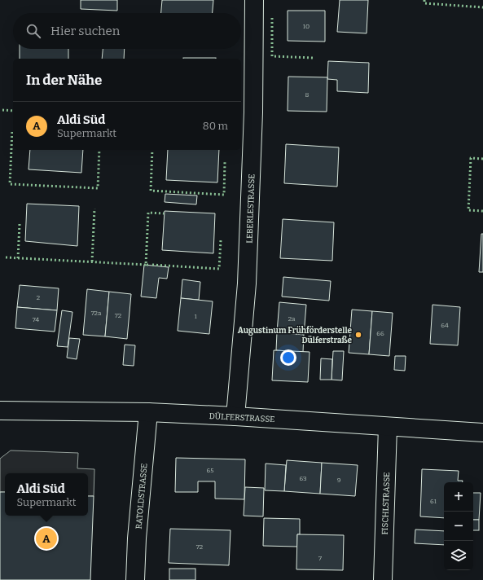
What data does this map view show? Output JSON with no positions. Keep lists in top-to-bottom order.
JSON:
{
  "streets": {
    "street": [
      "LEBERLESTRASSE",
      "DÜLFERSTRASSE",
      "RATOLDSTRASSE",
      "FISCHLSTRASSE"
    ]
  },
  "crossings": [
    ["LEBERLESTRASSE", "DÜLFERSTRASSE"],
    ["DÜLFERSTRASSE", "RATOLDSTRASSE"],
    ["DÜLFERSTRASSE", "FISCHLSTRASSE"]
  ],
  "places": ["Augustinum Frühförderstelle Dülferstraße"],
  "house_numbers": [
    "10",
    "8",
    "2",
    "72a",
    "72",
    "1",
    "2a",
    "74",
    "64",
    "66",
    "65",
    "63",
    "9",
    "61",
    "72",
    "7"
  ],
  "page": {
    "search": "Hier suchen",
    "heading": "In der Nähe",
    "list": [
      {
        "mark": "A",
        "name": "Aldi Süd",
        "note": "Supermarkt",
        "value": "80 m"
      }
    ],
    "popup": ["Aldi Süd", "Supermarkt"],
    "map_buttons": ["+", "−"],
    "pins": "A"
  }
}
